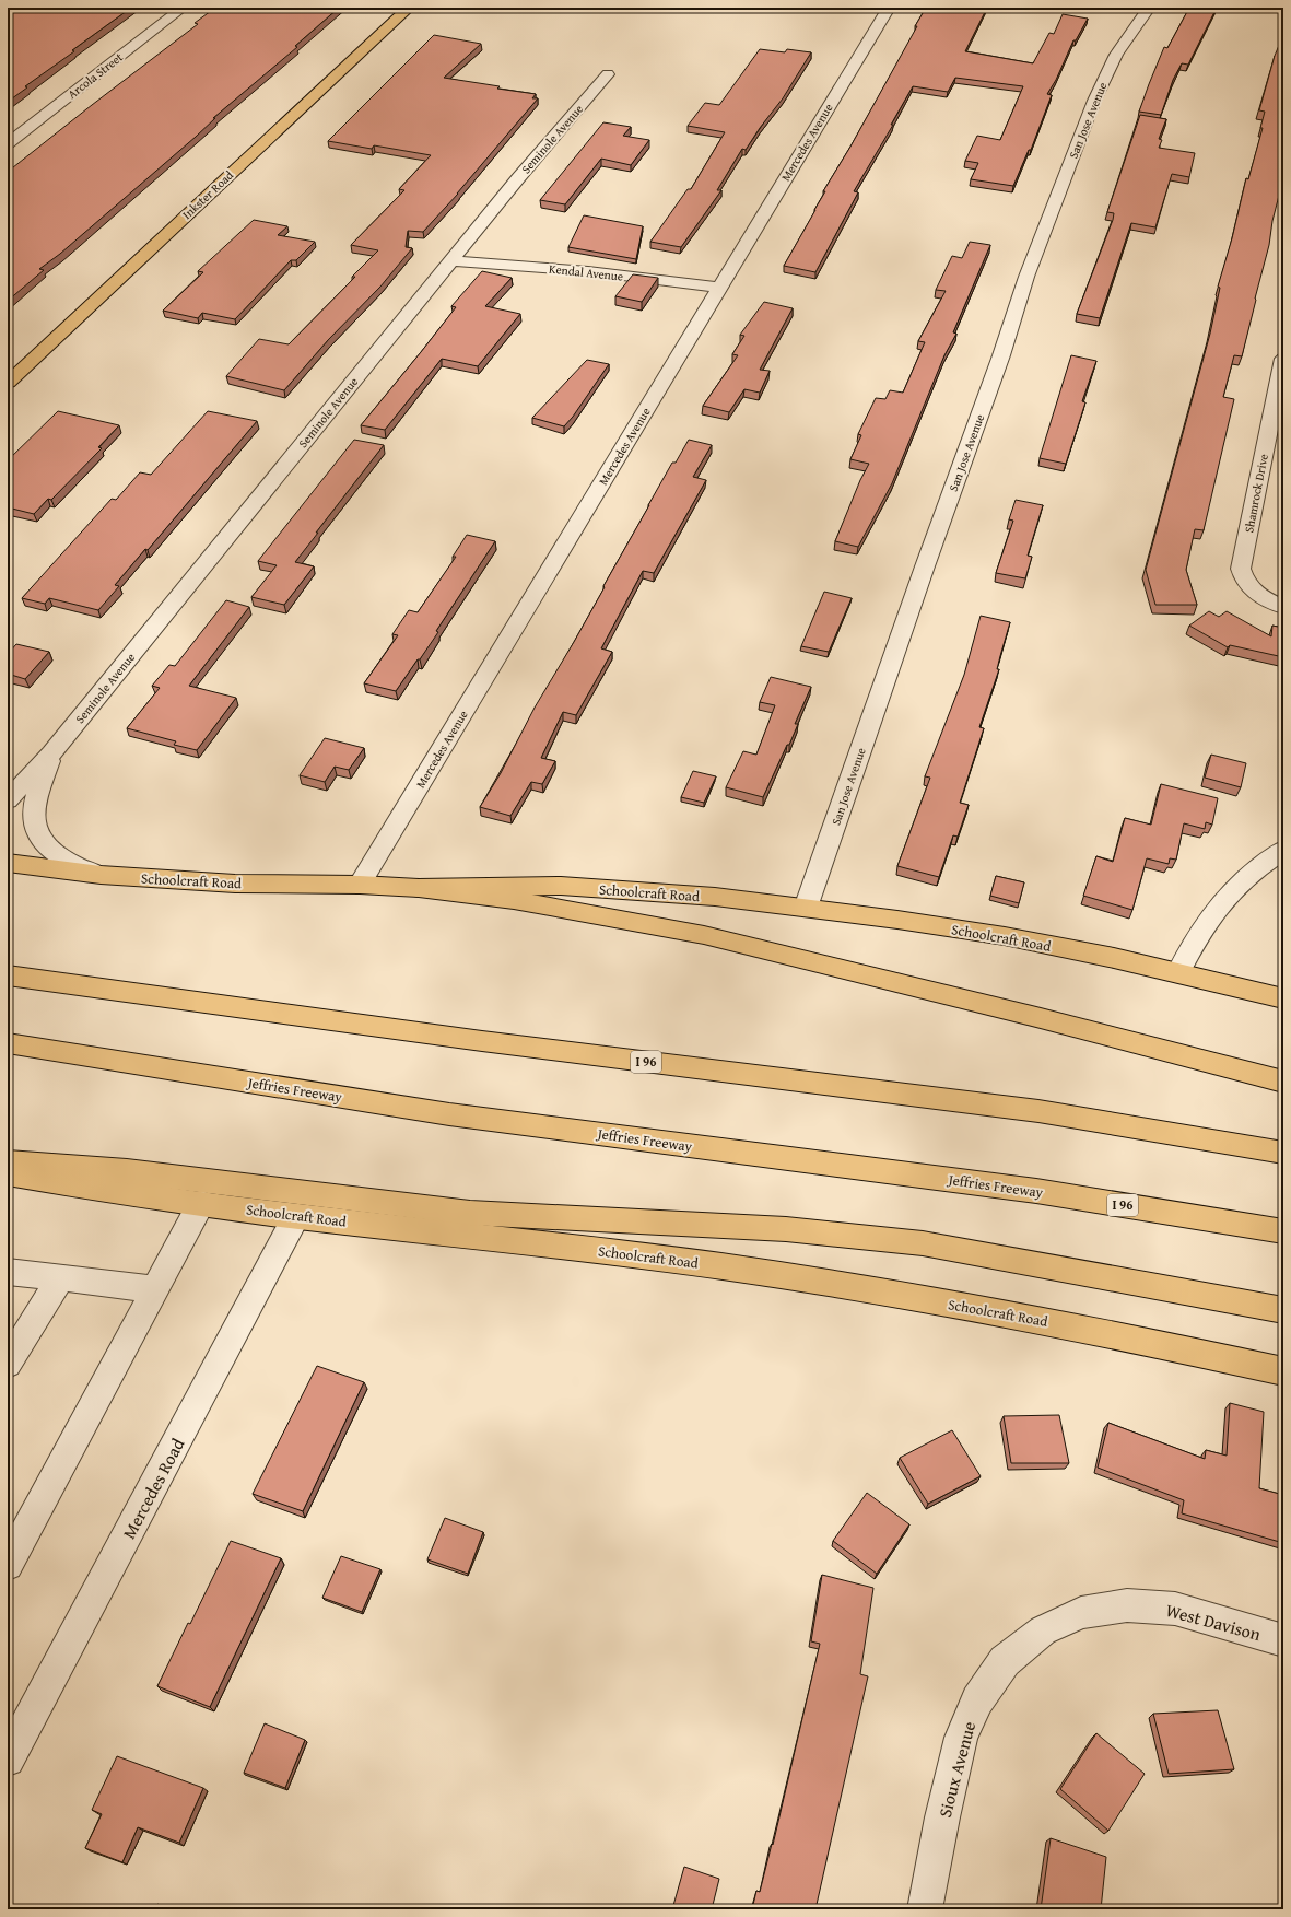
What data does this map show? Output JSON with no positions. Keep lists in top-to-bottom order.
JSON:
{
  "streets": {
    "main road": [
      "Inkster Road",
      "Schoolcraft Road",
      "I 96",
      "Jeffries Freeway"
    ],
    "street": [
      "Arcola Street",
      "San Jose Avenue",
      "Seminole Avenue",
      "Mercedes Avenue",
      "Kendal Avenue",
      "Shamrock Drive",
      "Mercedes Road",
      "West Davison",
      "Sioux Avenue"
    ]
  },
  "crossings": [
    ["San Jose Avenue", "Schoolcraft Road"],
    ["Seminole Avenue", "Kendal Avenue"],
    ["Mercedes Avenue", "Kendal Avenue"],
    ["Mercedes Avenue", "Schoolcraft Road"],
    ["Schoolcraft Road", "Mercedes Road"],
    ["West Davison", "Sioux Avenue"]
  ]
}
